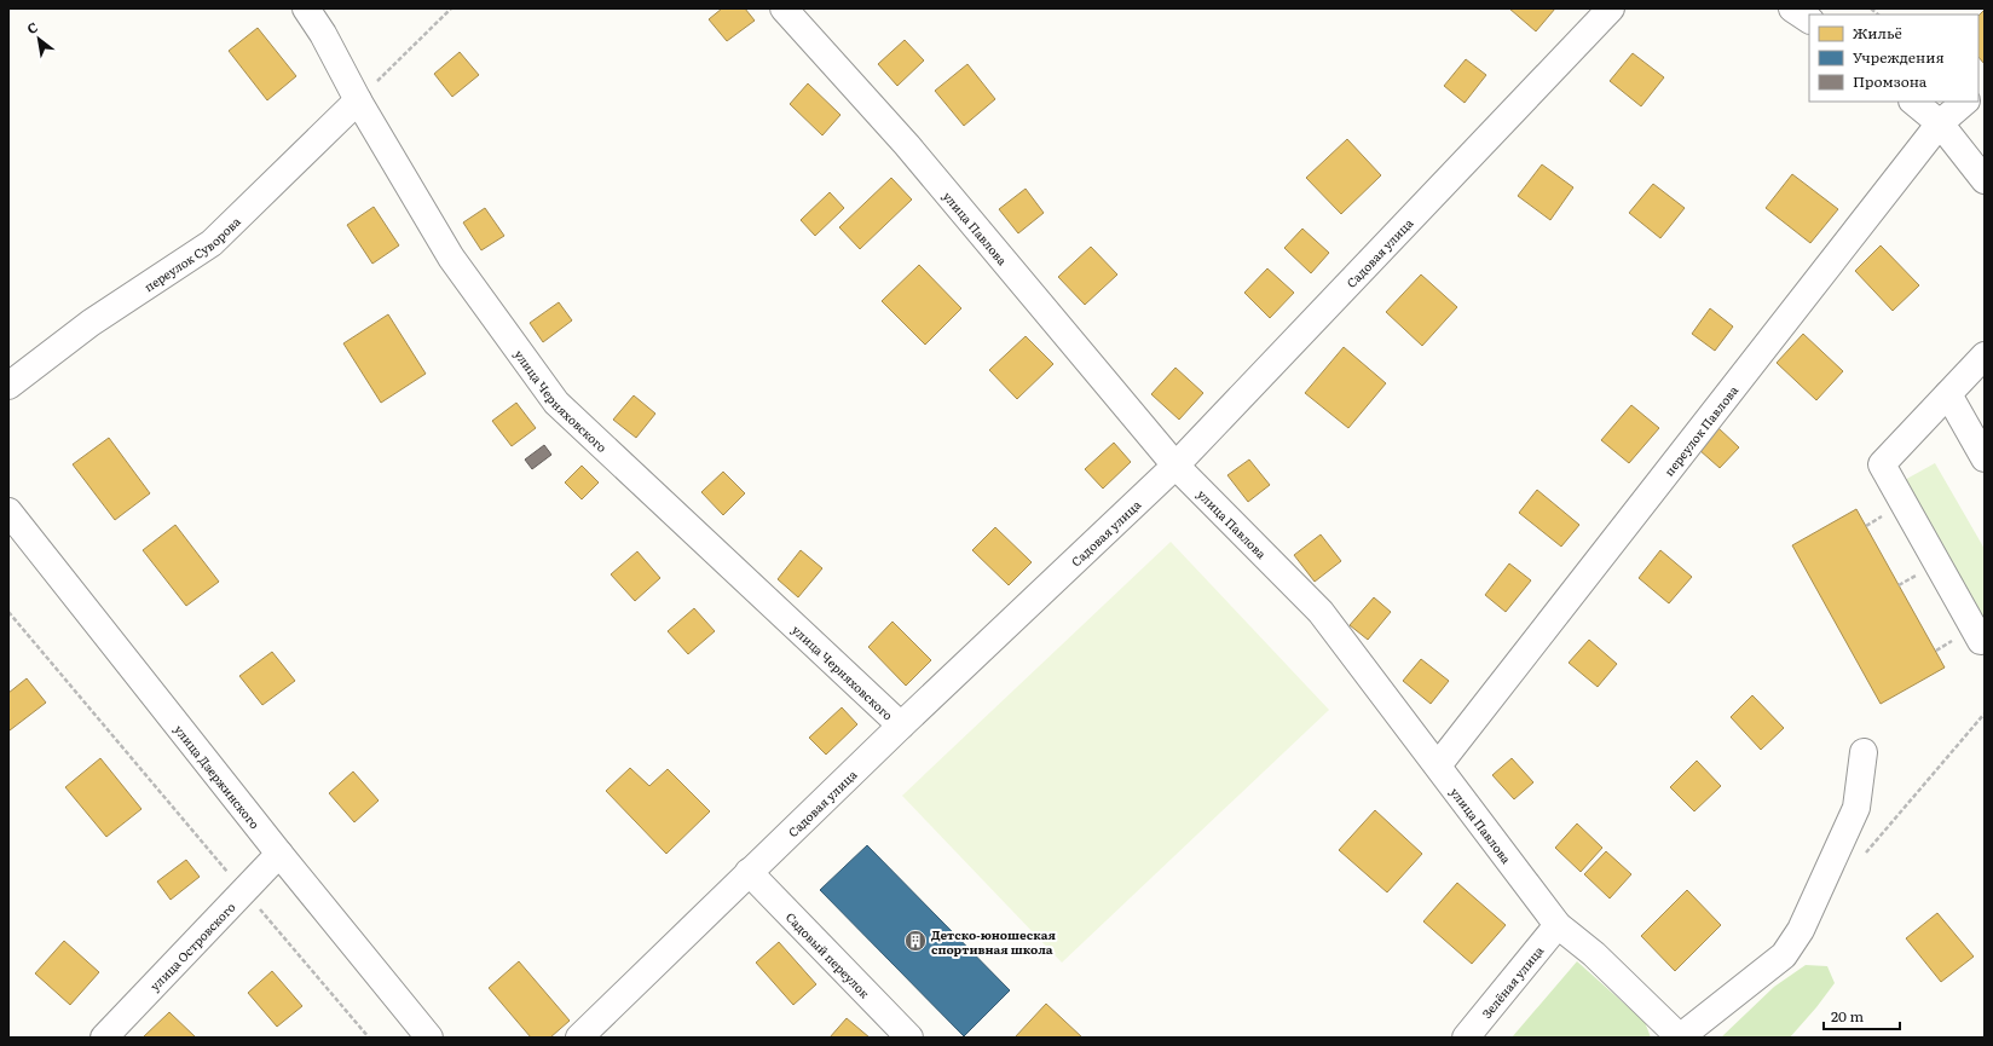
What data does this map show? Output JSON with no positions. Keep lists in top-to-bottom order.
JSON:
{
  "streets": {
    "street": [
      "улица Павлова",
      "переулок Суворова",
      "Садовая улица",
      "улица Черняховского",
      "переулок Павлова",
      "улица Дзержинского",
      "улица Островского",
      "Садовый переулок",
      "Зелёная улица"
    ]
  },
  "crossings": [
    ["улица Павлова", "Садовая улица"],
    ["улица Павлова", "переулок Павлова"],
    ["улица Павлова", "Зелёная улица"],
    ["переулок Суворова", "улица Черняховского"],
    ["Садовая улица", "улица Черняховского"],
    ["Садовая улица", "Садовый переулок"],
    ["улица Дзержинского", "улица Островского"]
  ],
  "places": {
    "building": ["Детско-юношеская спортивная школа"]
  },
  "legend": ["Жильё", "Учреждения", "Промзона"],
  "scale_bar": "20 m",
  "north": "top left"
}
